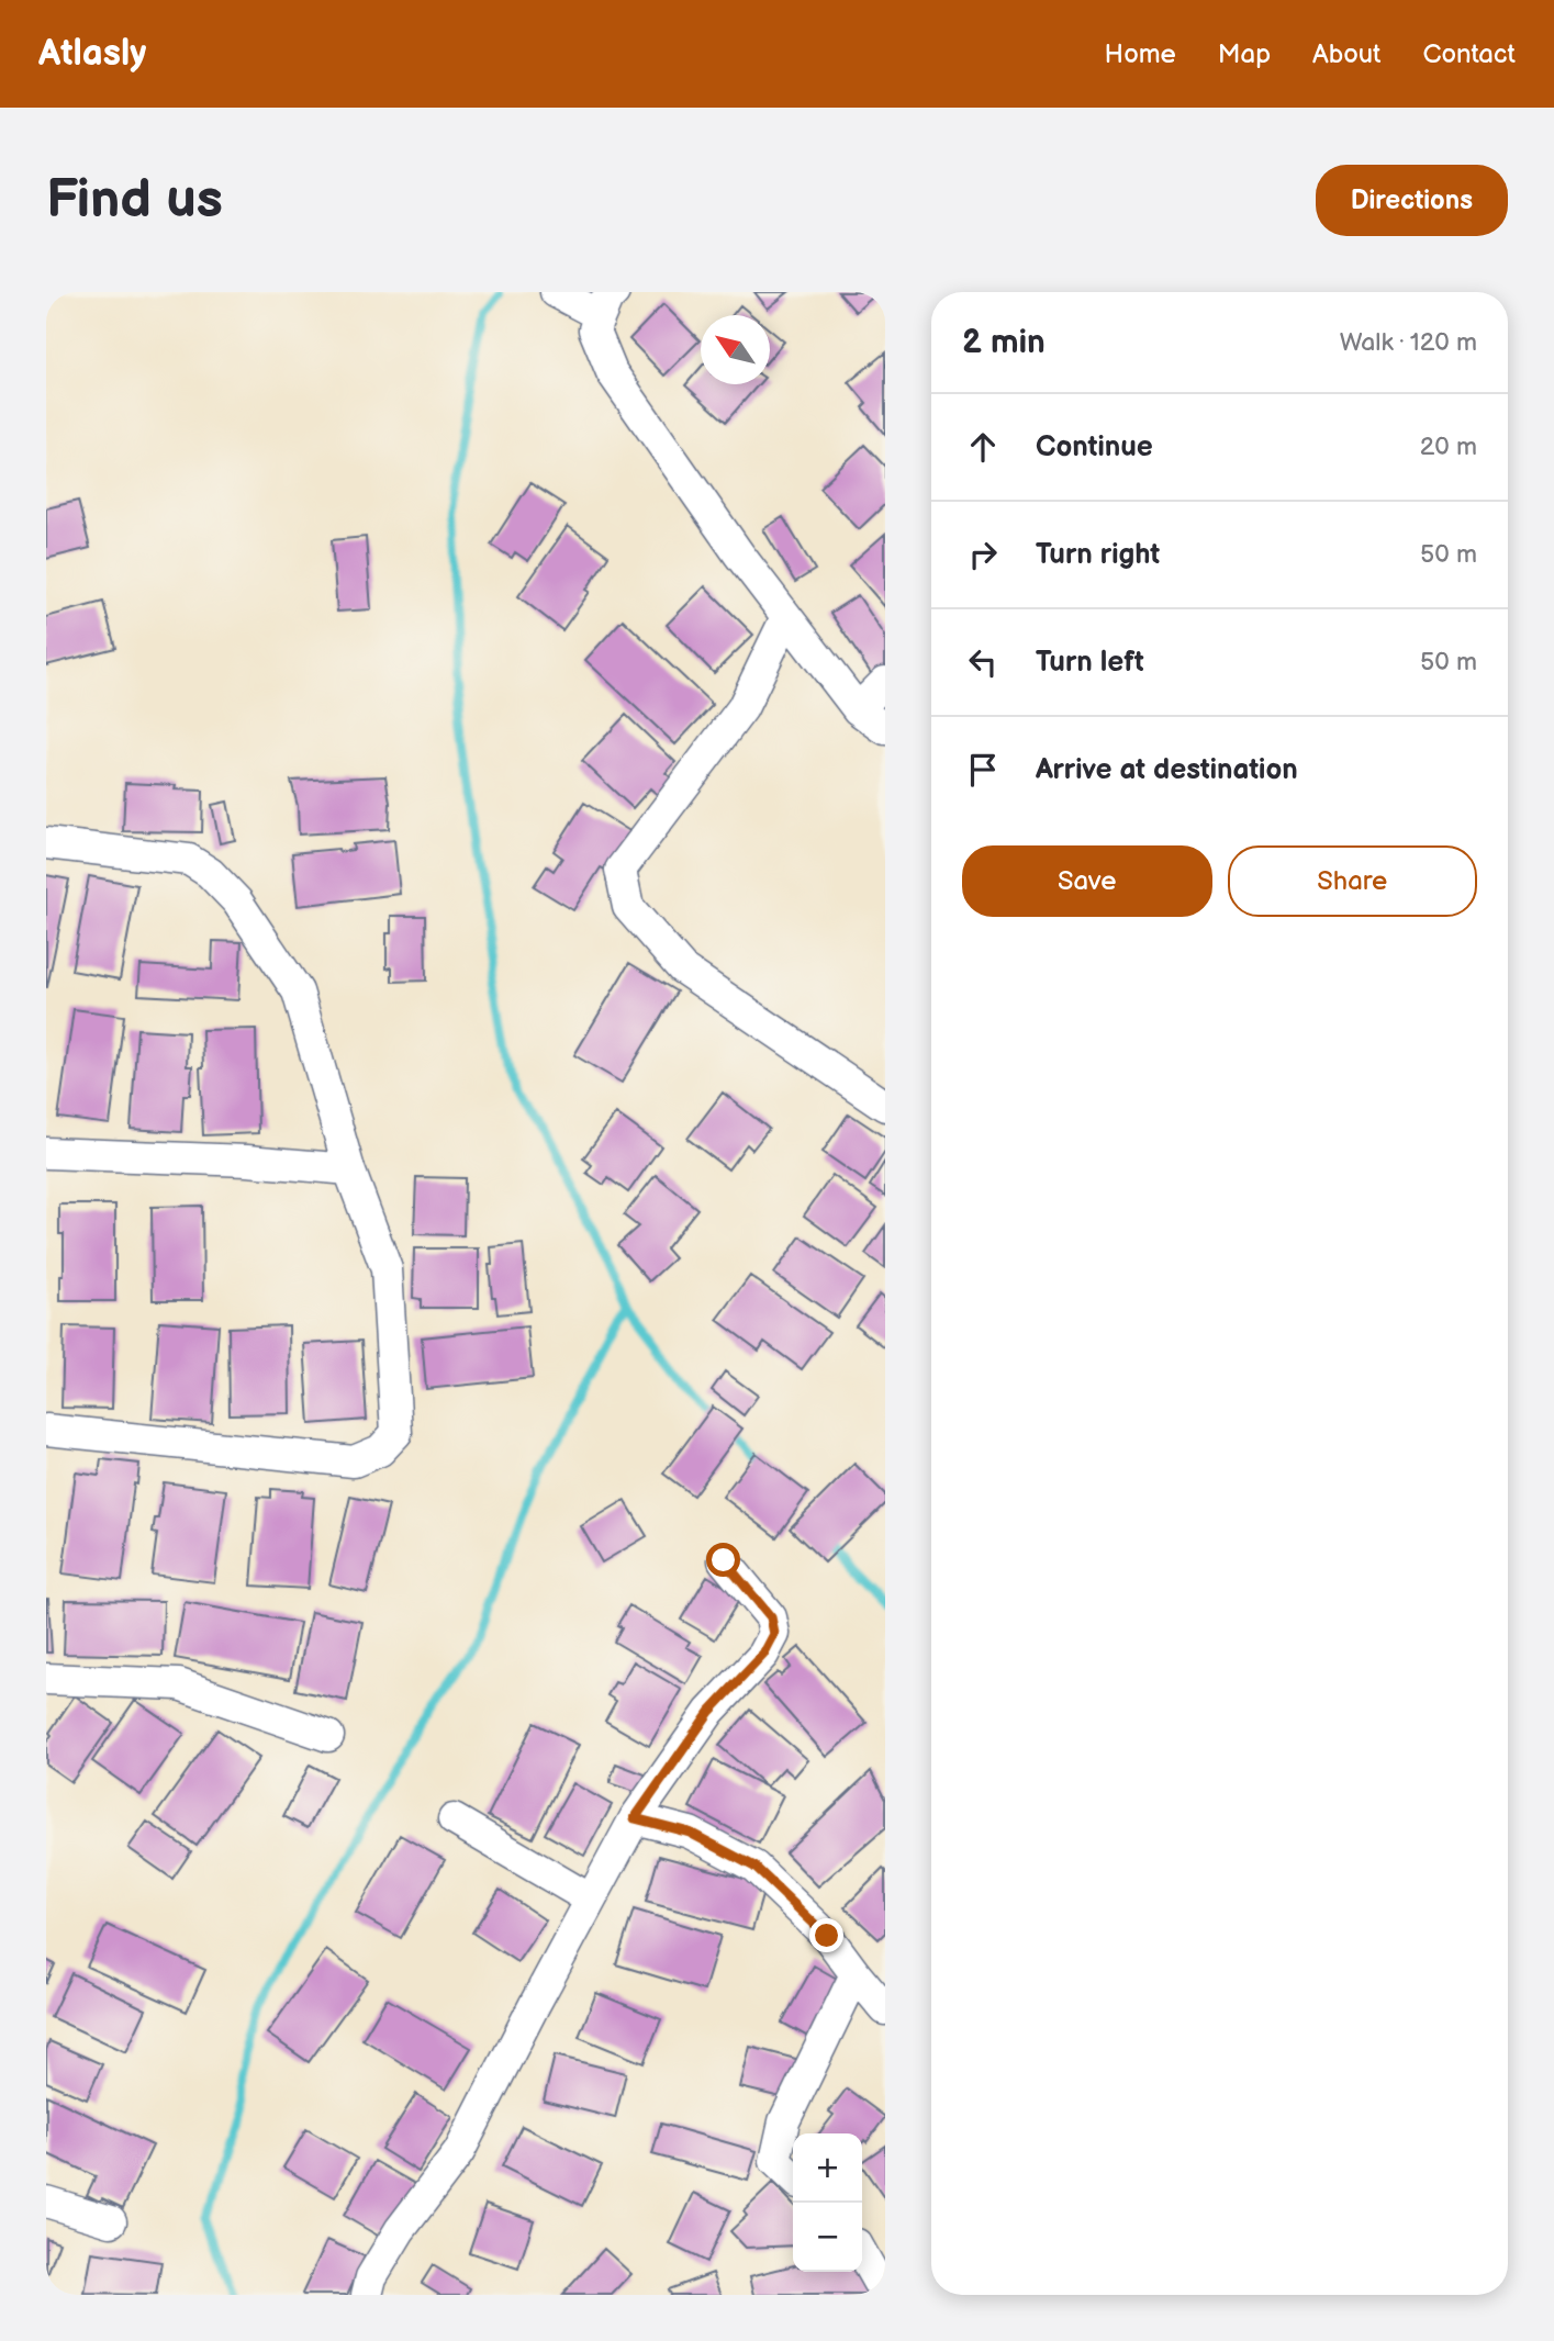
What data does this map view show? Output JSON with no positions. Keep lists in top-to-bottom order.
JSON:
{
  "north": "top left",
  "page": {
    "header": "Atlasly",
    "nav": [
      "Home",
      "Map",
      "About",
      "Contact"
    ],
    "buttons": [
      "Directions",
      ["Save", "Share"]
    ],
    "title": "Find us",
    "heading": ["2 min", "Walk · 120 m"],
    "list": [
      ["Continue", "20 m"],
      ["Turn right", "50 m"],
      ["Turn left", "50 m"],
      "Arrive at destination"
    ],
    "map_buttons": ["+", "−"]
  }
}
